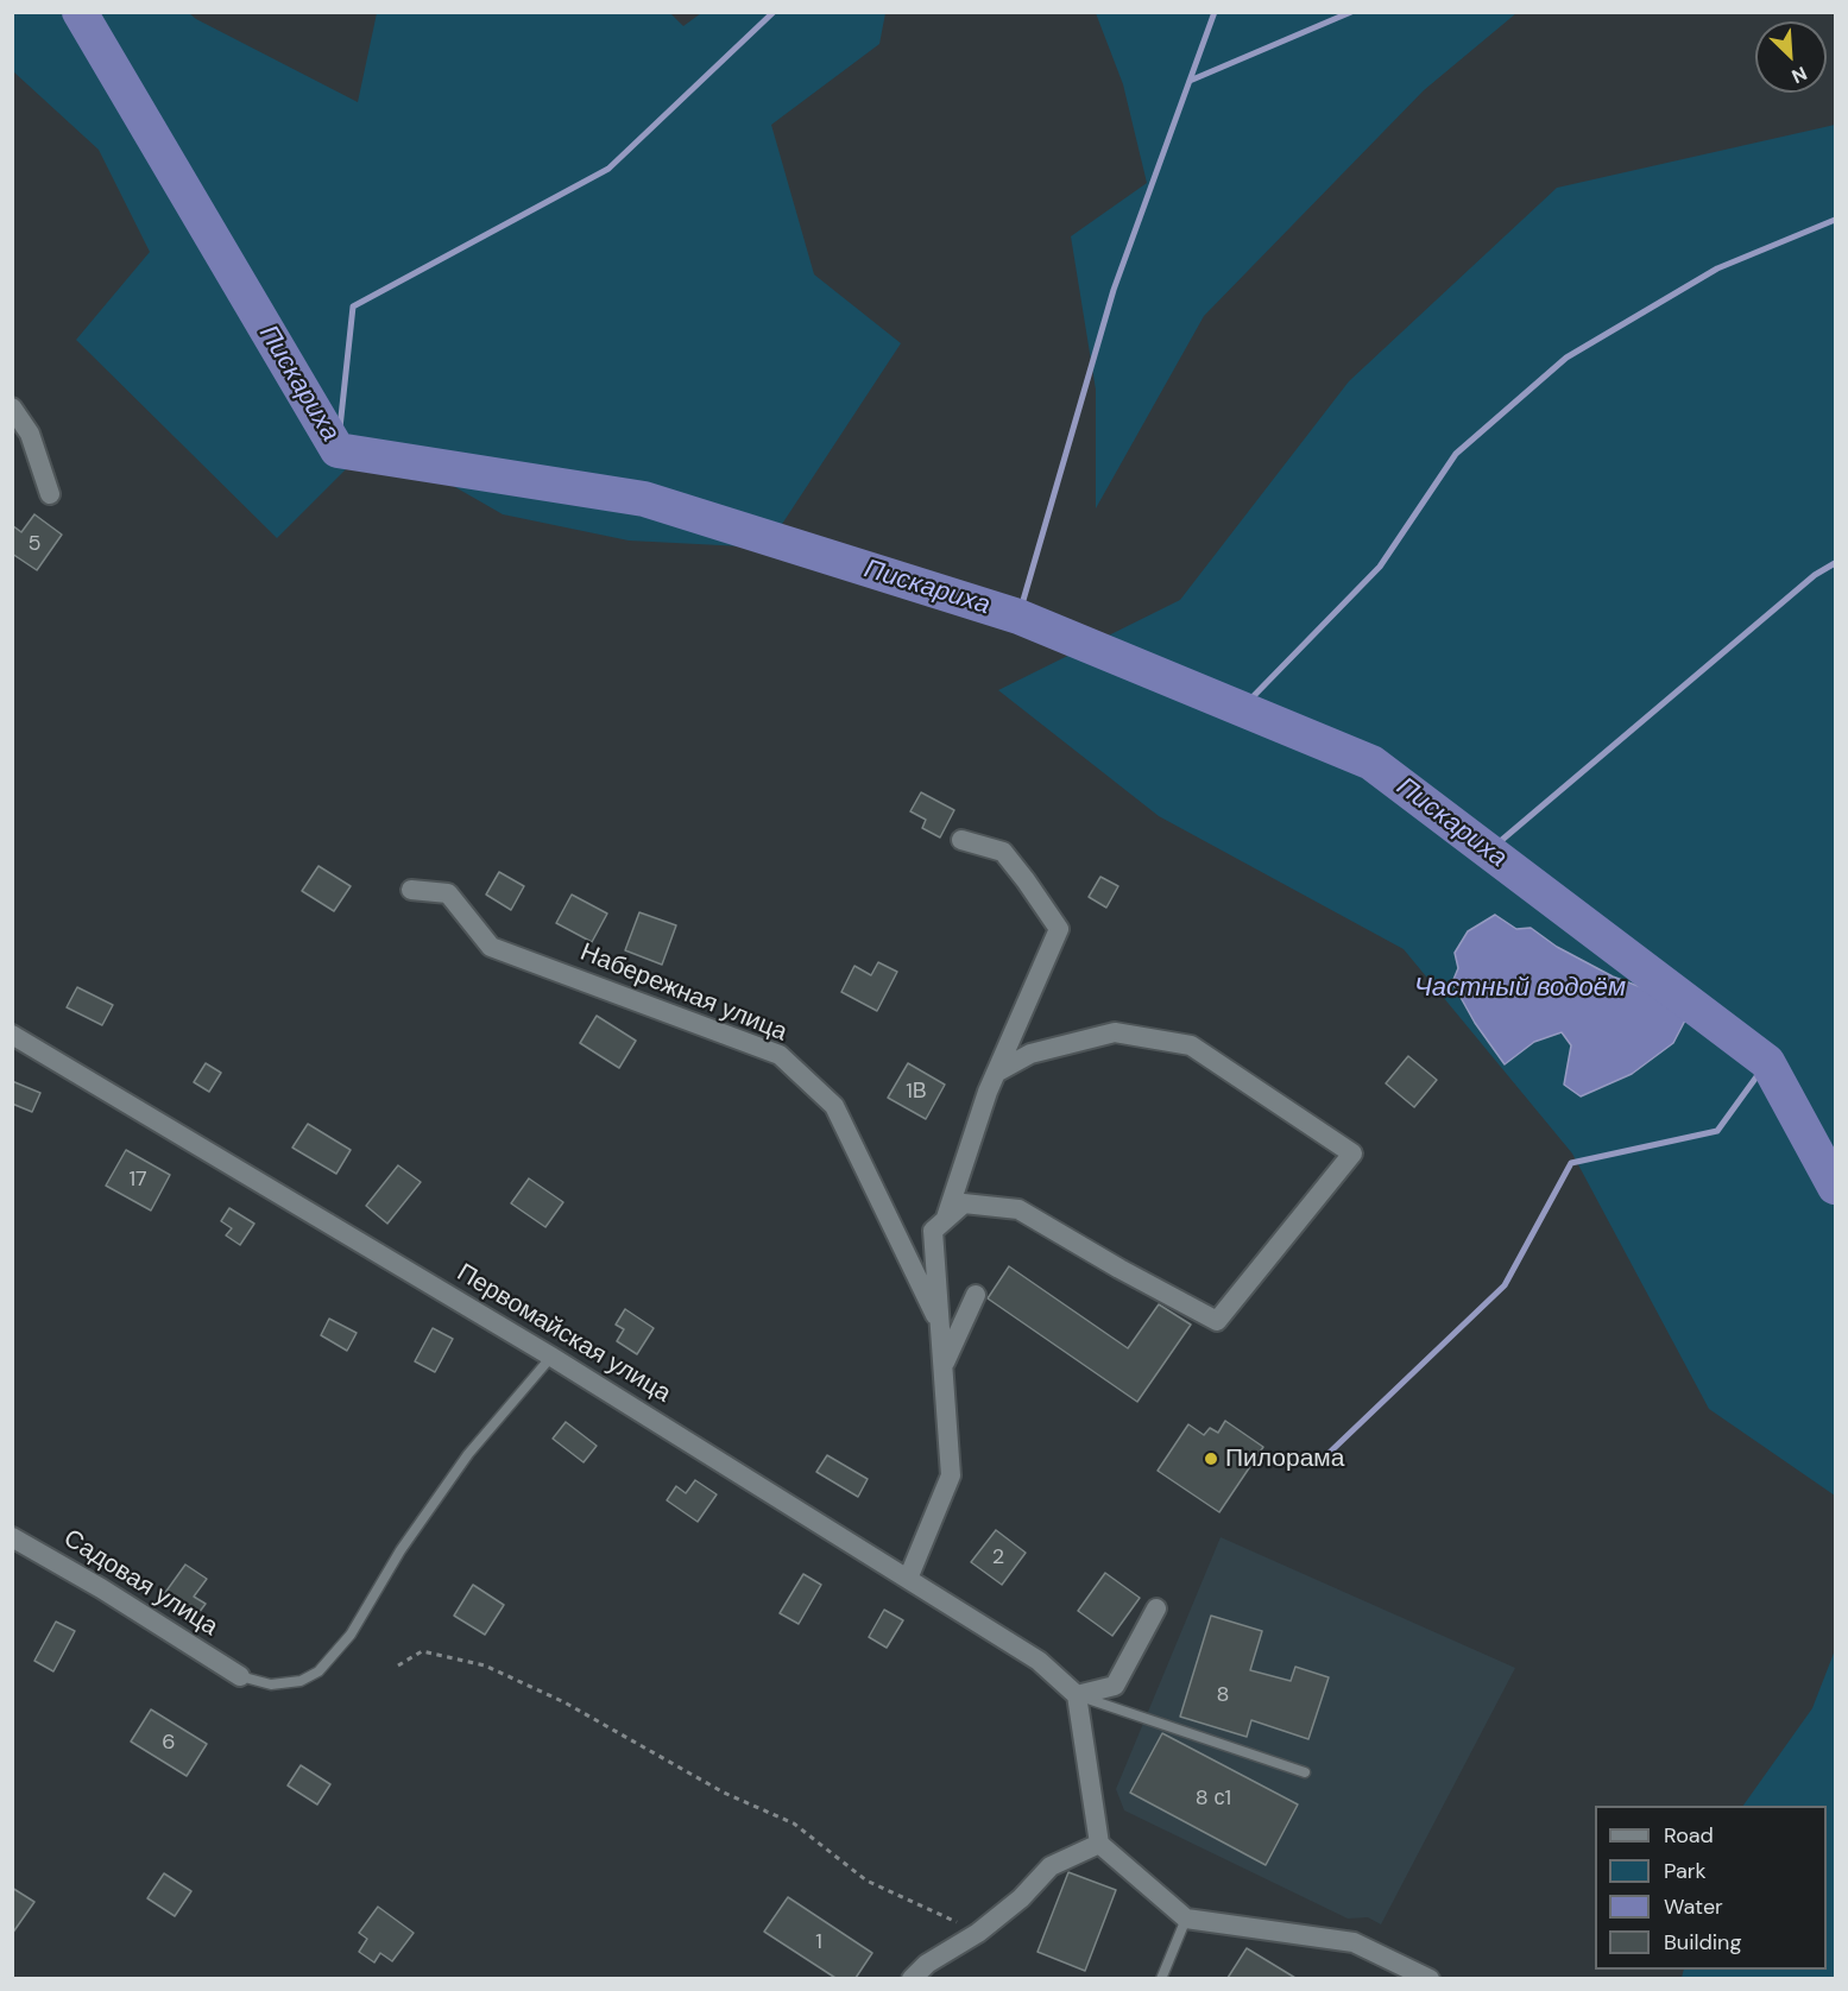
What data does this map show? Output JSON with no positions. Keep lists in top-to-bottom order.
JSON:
{
  "streets": {
    "street": ["Набережная улица", "Первомайская улица", "Садовая улица"]
  },
  "water": ["Пискариха", "Частный водоём"],
  "places": ["Пилорама"],
  "house_numbers": [
    "5",
    "1В",
    "17",
    "2",
    "8",
    "6",
    "8 с1",
    "1"
  ],
  "legend": [
    "Road",
    "Park",
    "Water",
    "Building"
  ],
  "north": "bottom right"
}
